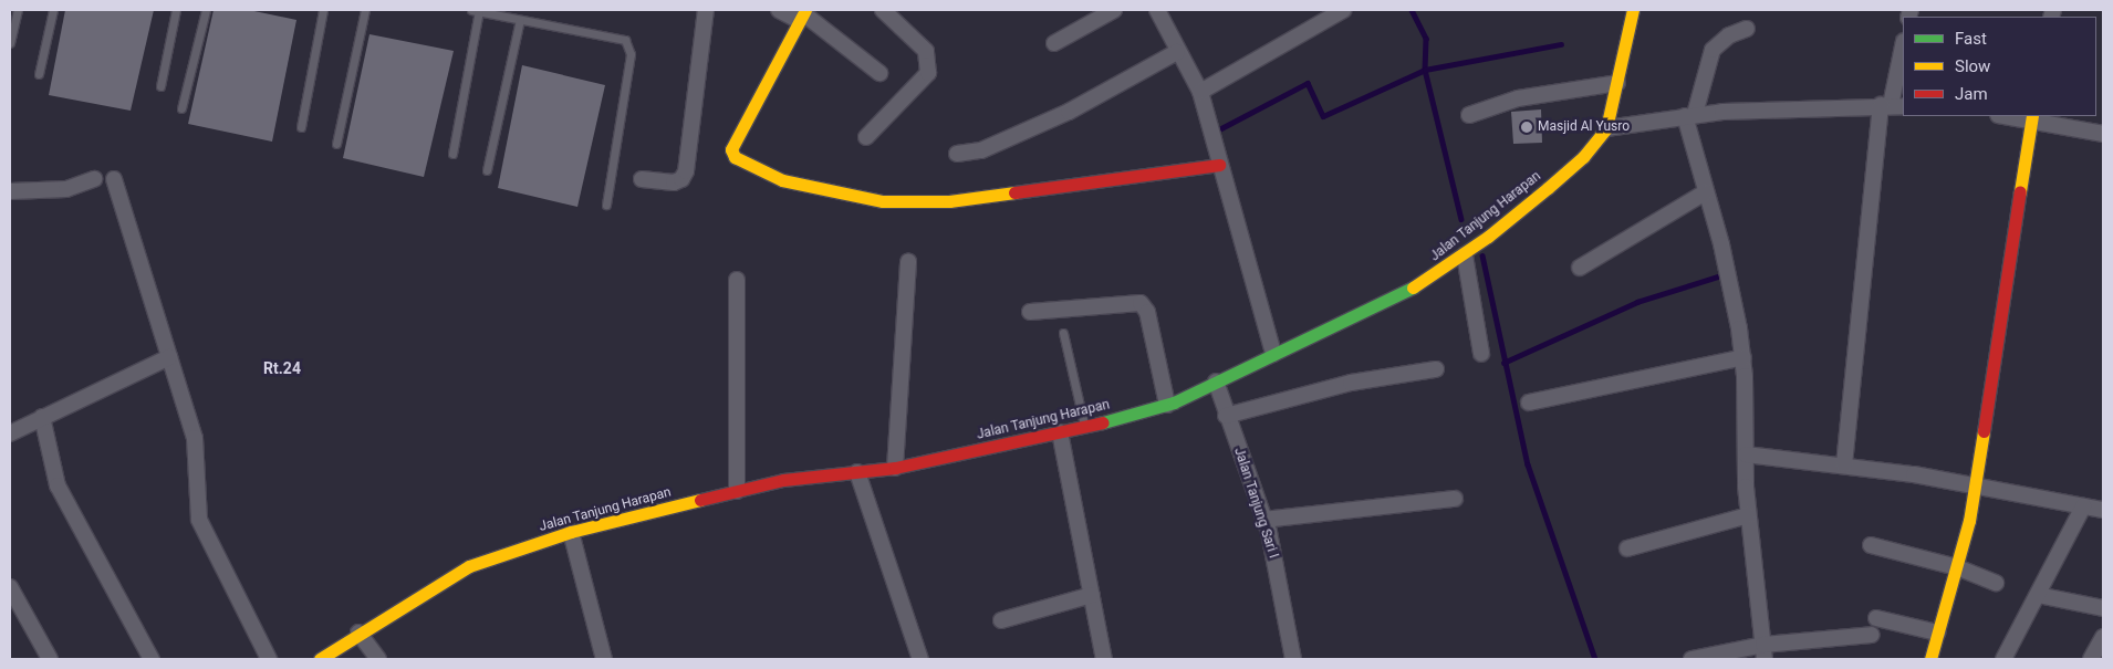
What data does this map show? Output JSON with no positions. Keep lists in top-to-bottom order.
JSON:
{
  "streets": {
    "street": ["Jalan Tanjung Harapan", "Jalan Tanjung Sari I"]
  },
  "crossings": [
    ["Jalan Tanjung Harapan", "Jalan Tanjung Sari I"]
  ],
  "districts": ["Rt.24"],
  "places": ["Masjid Al Yusro"],
  "legend": ["Fast", "Slow", "Jam"]
}
